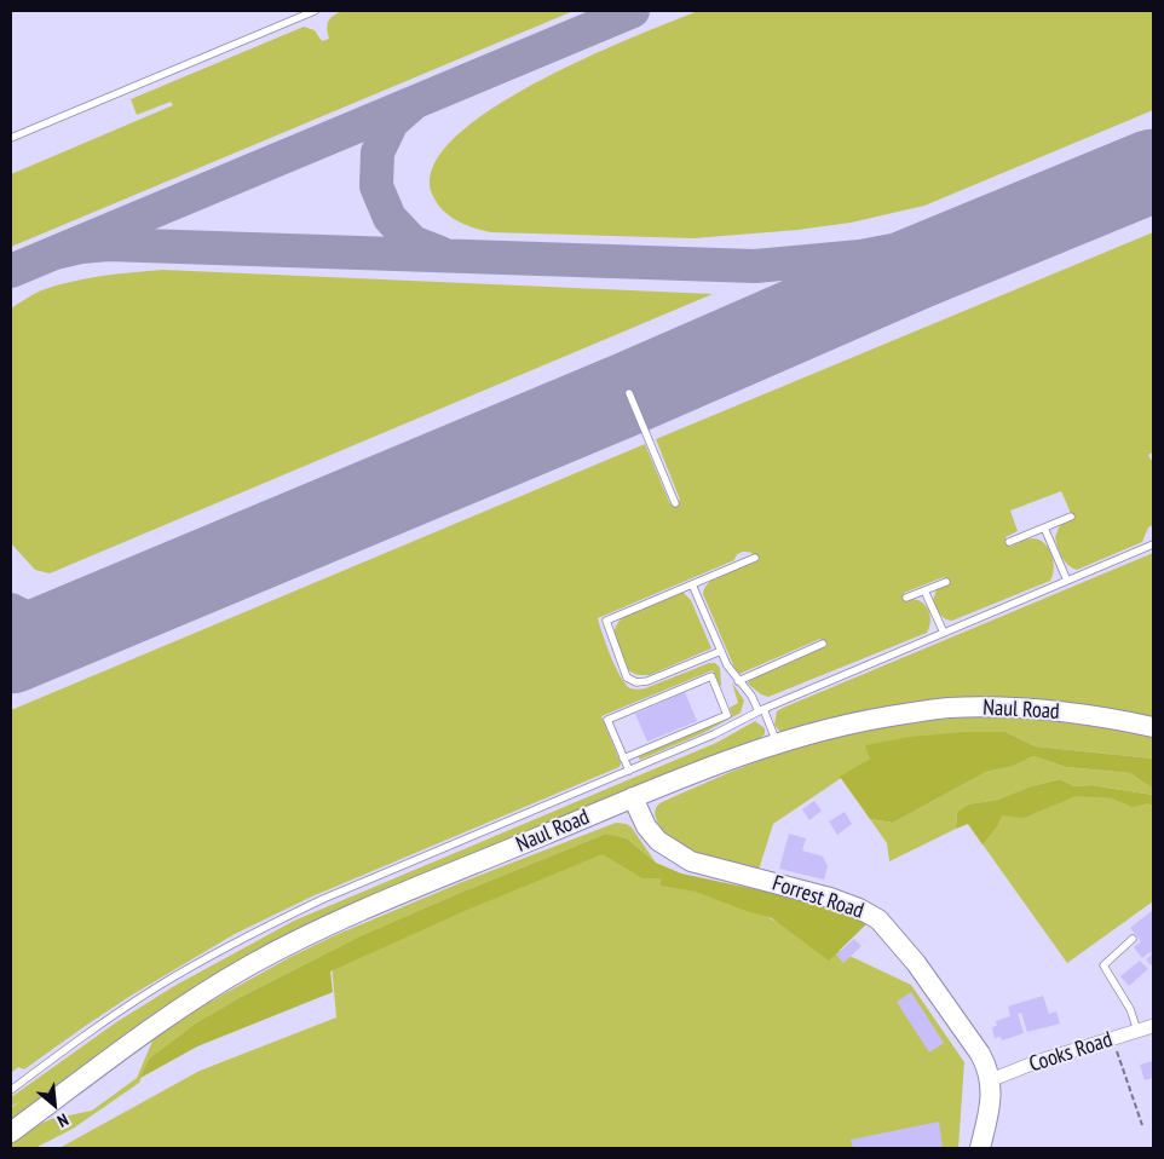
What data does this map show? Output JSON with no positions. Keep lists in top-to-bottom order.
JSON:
{
  "streets": {
    "street": ["Naul Road", "Forrest Road", "Cooks Road"]
  },
  "crossings": [
    ["Naul Road", "Forrest Road"],
    ["Forrest Road", "Cooks Road"]
  ],
  "north": "bottom right"
}
